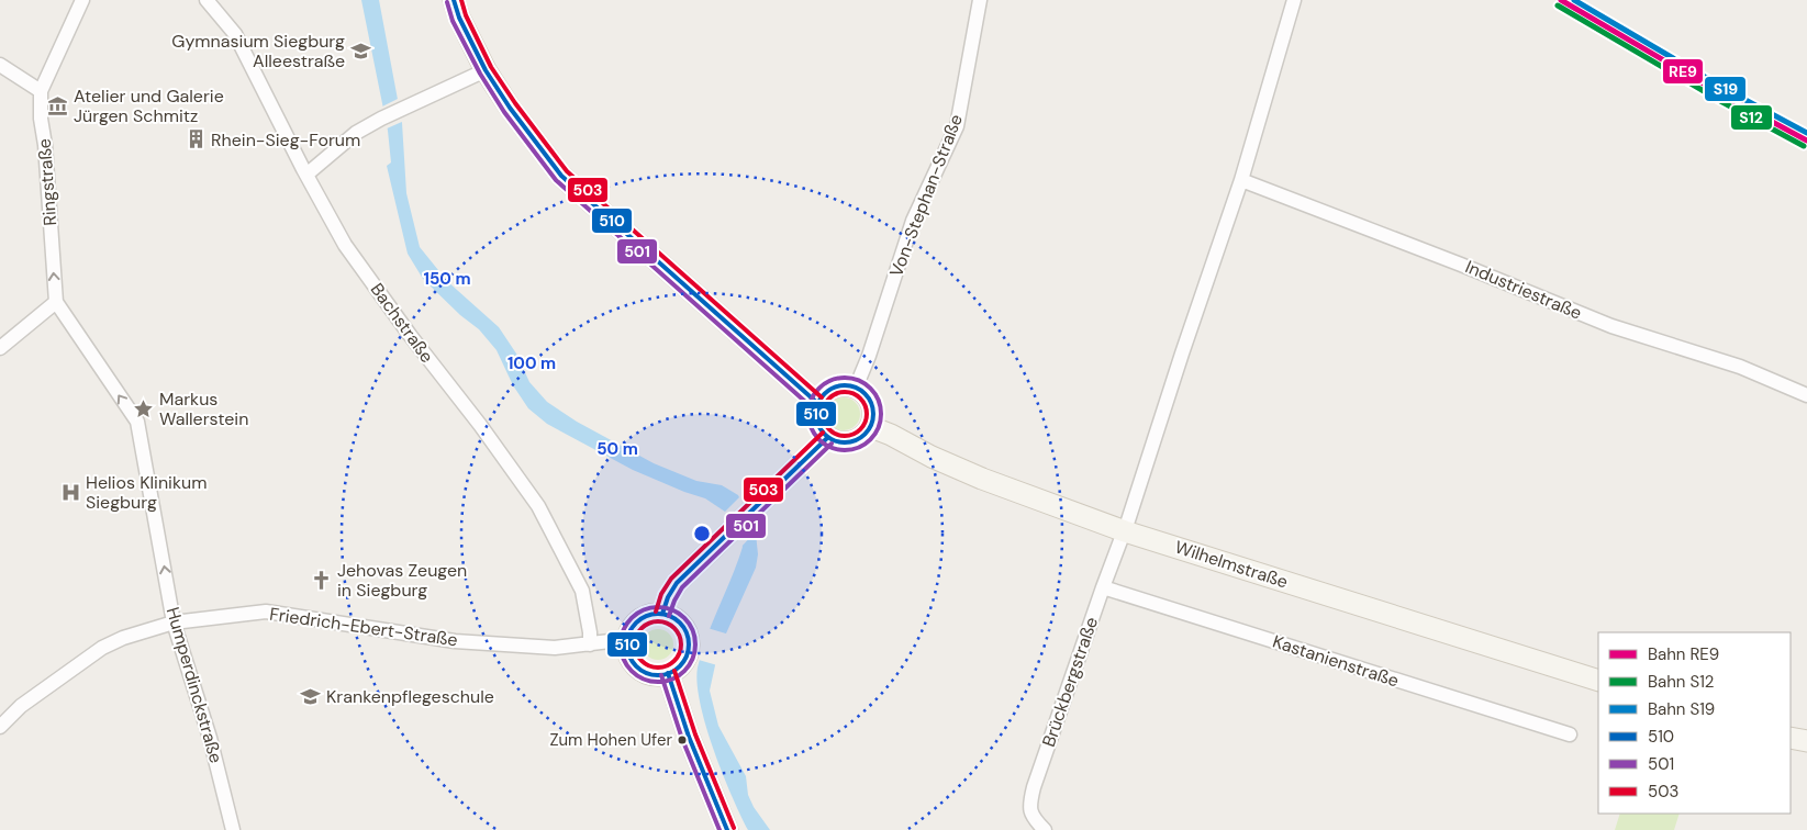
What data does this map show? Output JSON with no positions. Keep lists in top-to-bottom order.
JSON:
{
  "streets": {
    "main road": ["Wilhelmstraße"],
    "street": [
      "Ringstraße",
      "Von-Stephan-Straße",
      "Industriestraße",
      "Bachstraße",
      "Friedrich-Ebert-Straße",
      "Kastanienstraße",
      "Brückbergstraße",
      "Humperdinckstraße"
    ]
  },
  "crossings": [
    ["Ringstraße", "Humperdinckstraße"],
    ["Von-Stephan-Straße", "Wilhelmstraße"],
    ["Bachstraße", "Friedrich-Ebert-Straße"],
    ["Wilhelmstraße", "Brückbergstraße"],
    ["Friedrich-Ebert-Straße", "Humperdinckstraße"],
    ["Kastanienstraße", "Brückbergstraße"]
  ],
  "one_way": ["Ringstraße", "Humperdinckstraße"],
  "places": {
    "school or university": ["Gymnasium Siegburg Alleestraße", "Krankenpflegeschule"],
    "museum": ["Atelier und Galerie Jürgen Schmitz"],
    "building": ["Rhein-Sieg-Forum"],
    "place": ["Markus Wallerstein"],
    "hospital": ["Helios Klinikum Siegburg"],
    "church": ["Jehovas Zeugen in Siegburg"],
    "other": ["Zum Hohen Ufer"]
  },
  "lines": [
    "rail line RE9",
    "rail line S19",
    "transit line 510",
    "transit line 503",
    "transit line 501",
    "rail line S12"
  ],
  "legend": [
    "Bahn RE9",
    "Bahn S12",
    "Bahn S19",
    "510",
    "501",
    "503"
  ],
  "rings": ["150 m", "100 m", "50 m"]
}
